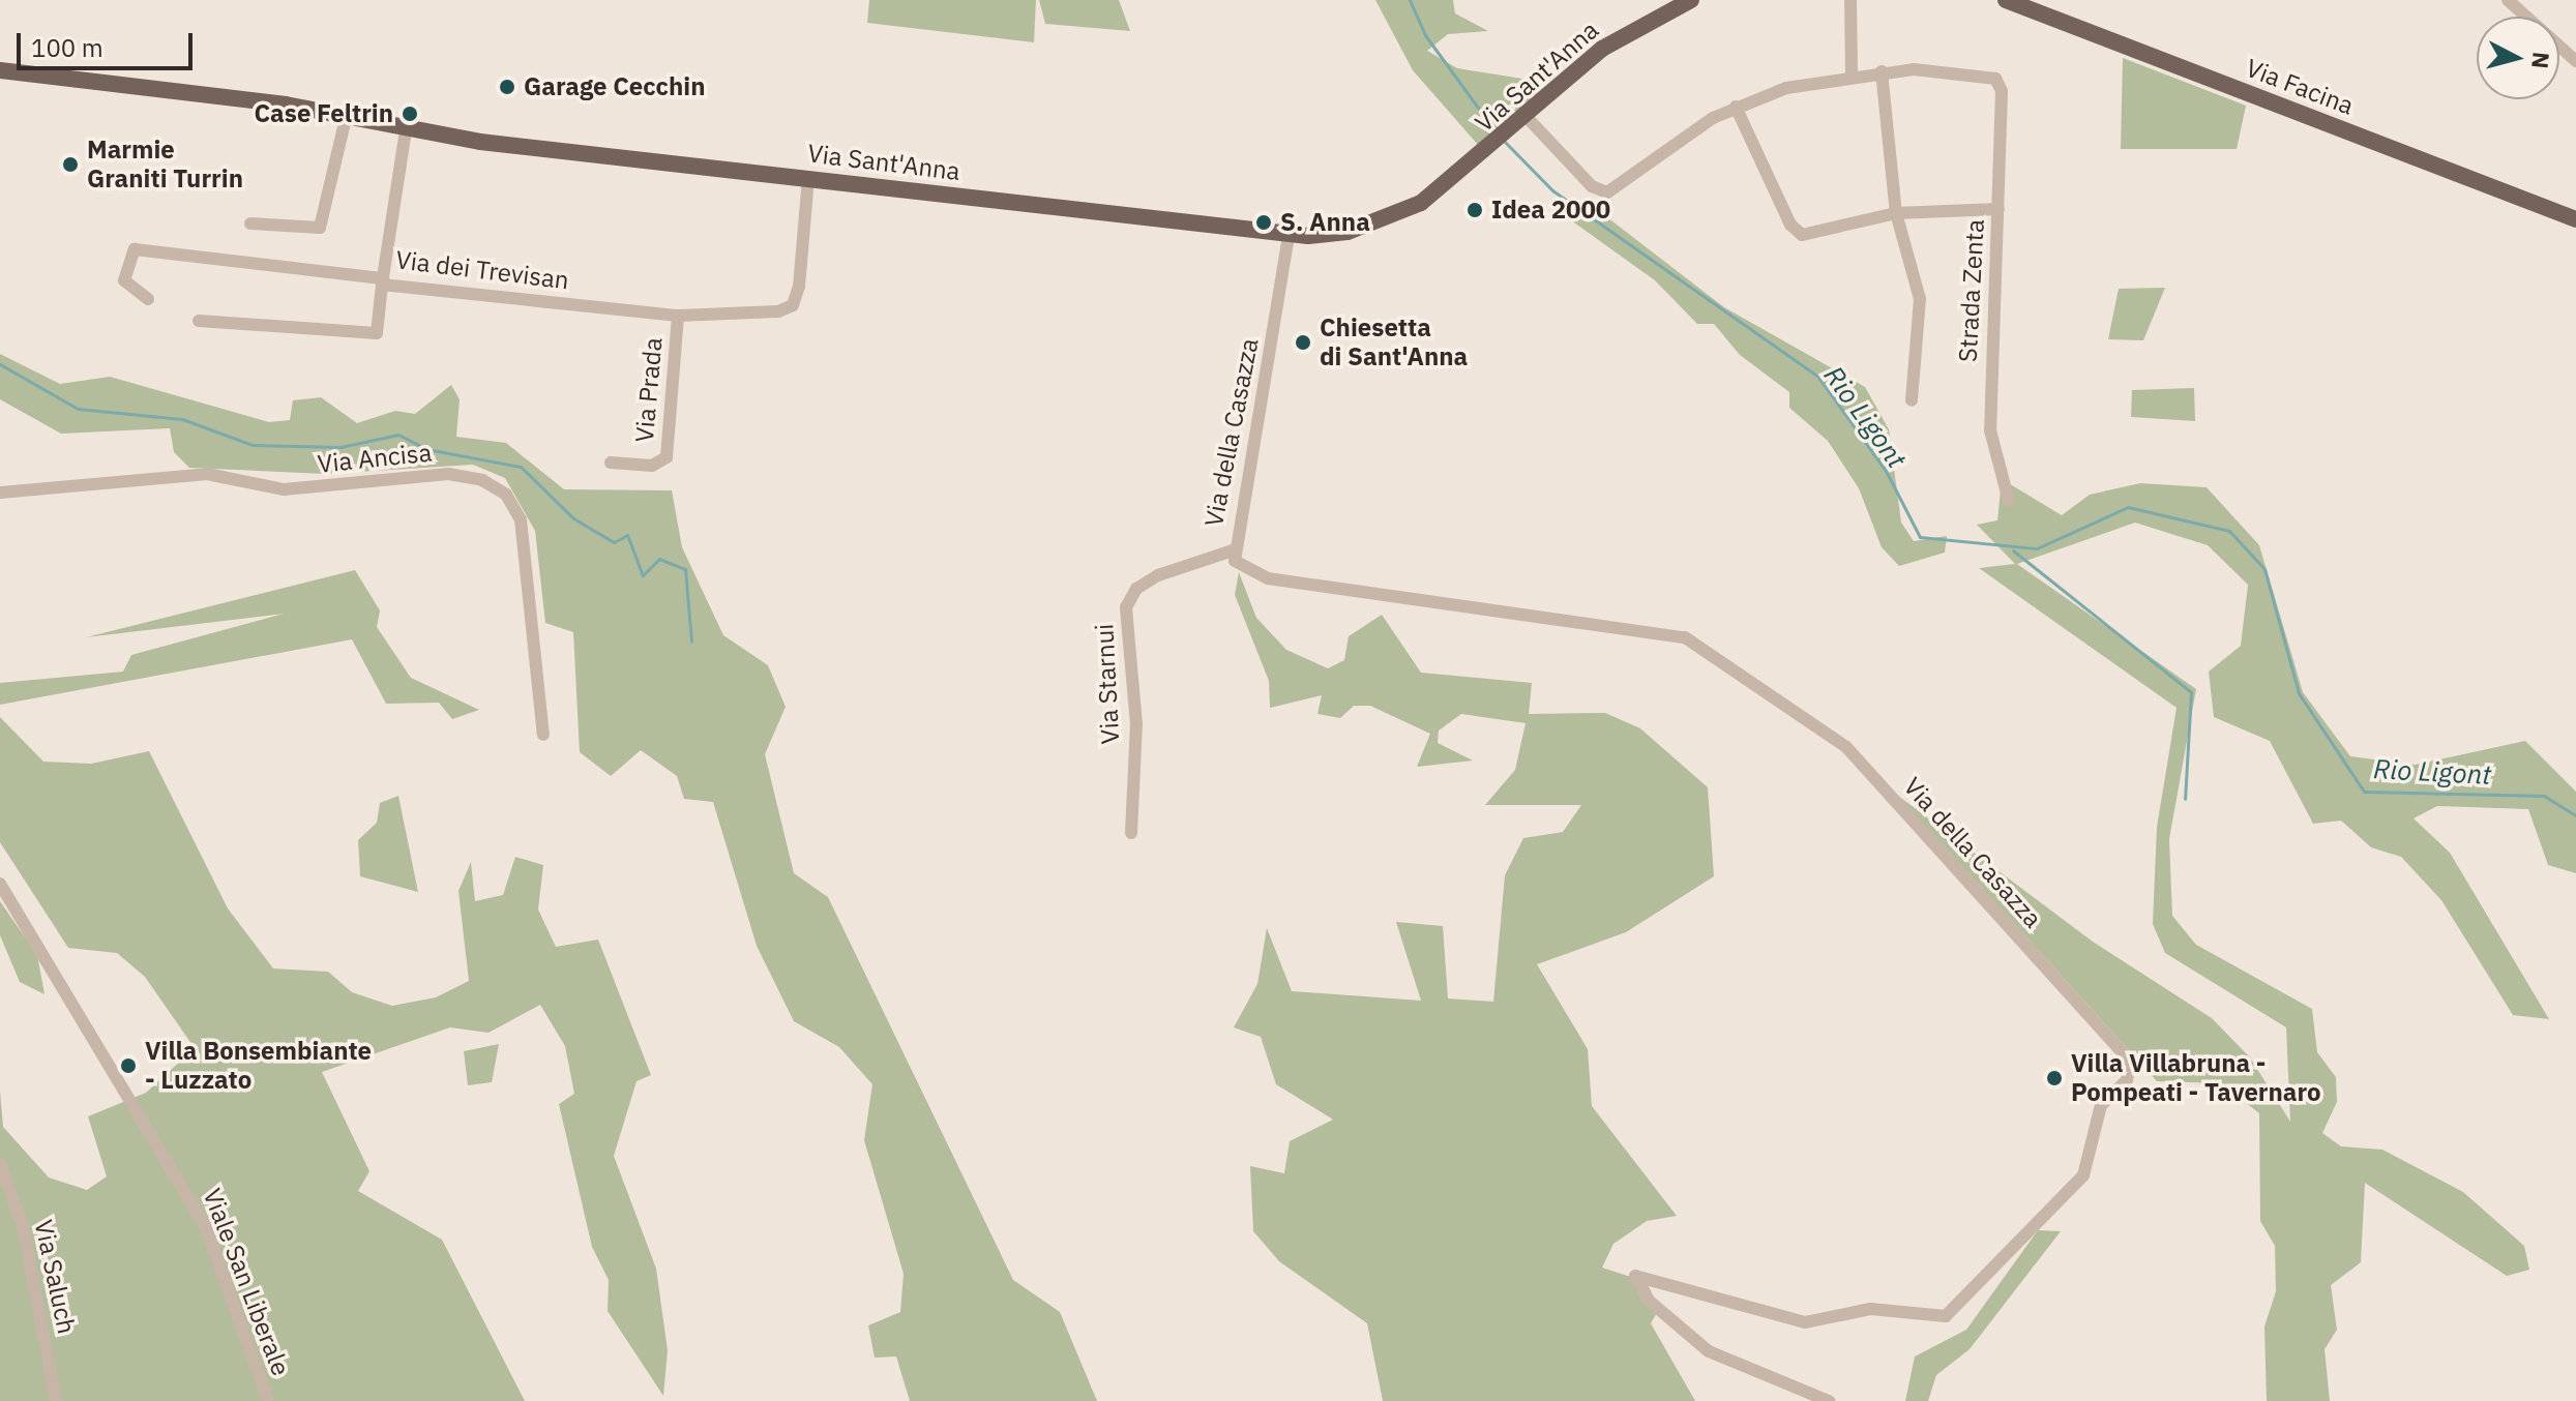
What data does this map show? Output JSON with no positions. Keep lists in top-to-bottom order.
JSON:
{
  "streets": {
    "main road": ["Via Sant'Anna", "Via Facina"],
    "street": [
      "Via dei Trevisan",
      "Strada Zenta",
      "Via Prada",
      "Via della Casazza",
      "Via Ancisa",
      "Via Starnui",
      "Via Saluch",
      "Viale San Liberale"
    ]
  },
  "crossings": [
    ["Via Sant'Anna", "Via dei Trevisan"],
    ["Via Sant'Anna", "Via Prada"],
    ["Via Sant'Anna", "Via della Casazza"],
    ["Via dei Trevisan", "Via Prada"],
    ["Via della Casazza", "Via Starnui"]
  ],
  "water": ["Rio Ligont"],
  "places": [
    "Garage Cecchin",
    "Case Feltrin",
    "Marmie Graniti Turrin",
    "Idea 2000",
    "S. Anna",
    "Chiesetta di Sant'Anna",
    "Villa Bonsembiante - Luzzato",
    "Villa Villabruna - Pompeati - Tavernaro"
  ],
  "scale_bar": "100 m",
  "north": "right"
}
